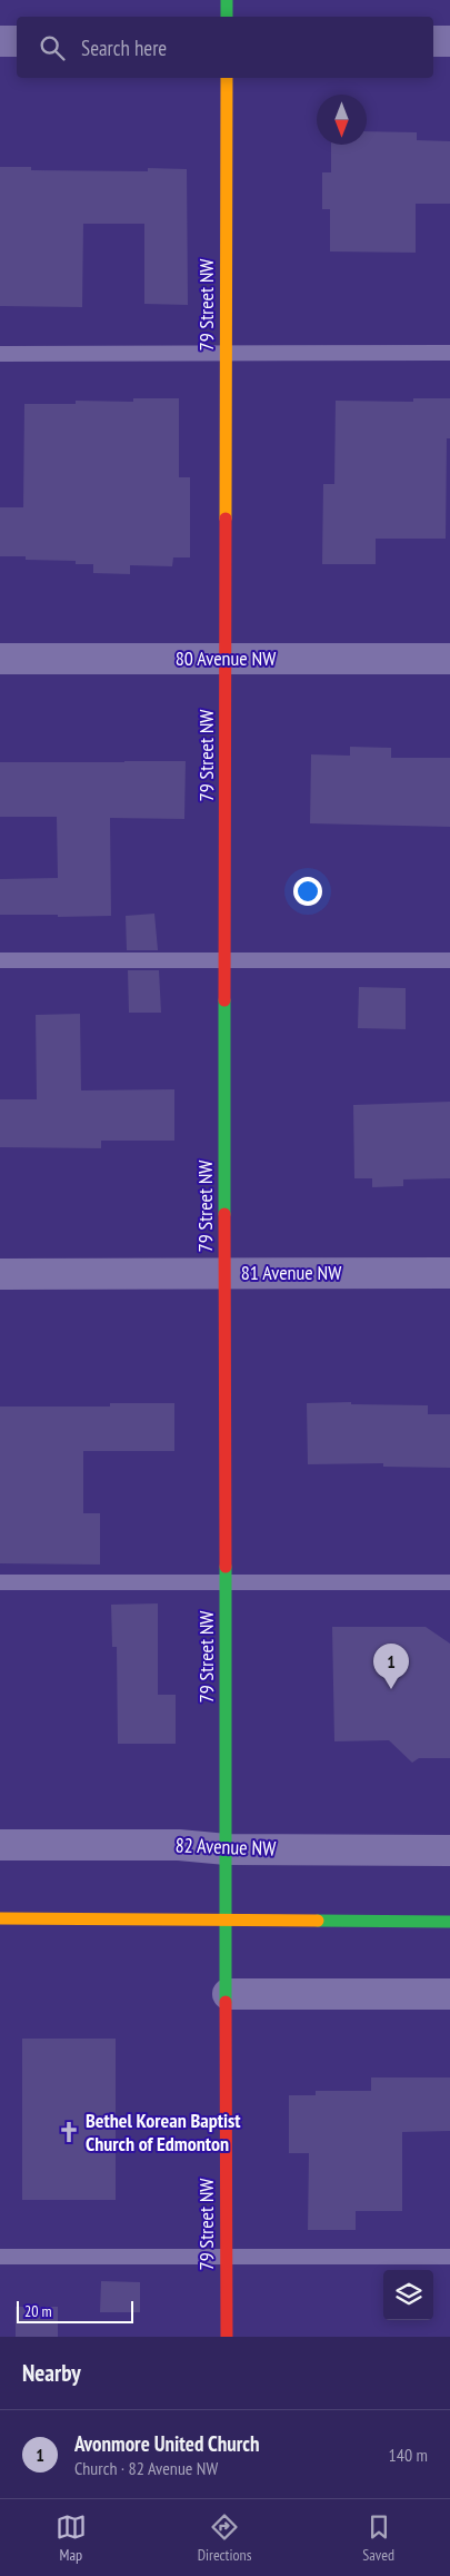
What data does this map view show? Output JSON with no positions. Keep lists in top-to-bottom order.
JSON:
{
  "streets": {
    "street": [
      "79 Street NW",
      "80 Avenue NW",
      "81 Avenue NW",
      "82 Avenue NW"
    ]
  },
  "crossings": [
    ["79 Street NW", "80 Avenue NW"],
    ["79 Street NW", "81 Avenue NW"],
    ["79 Street NW", "82 Avenue NW"]
  ],
  "places": {
    "church": ["Bethel Korean Baptist Church of Edmonton"]
  },
  "scale_bar": "20 m",
  "north": "bottom",
  "page": {
    "search": "Search here",
    "pins": "1",
    "scale": "20 m",
    "heading": "Nearby",
    "list": [
      {
        "mark": "1",
        "name": "Avonmore United Church",
        "note": "Church · 82 Avenue NW",
        "value": "140 m"
      }
    ],
    "nav": ["Map", "Directions", "Saved"]
  }
}
